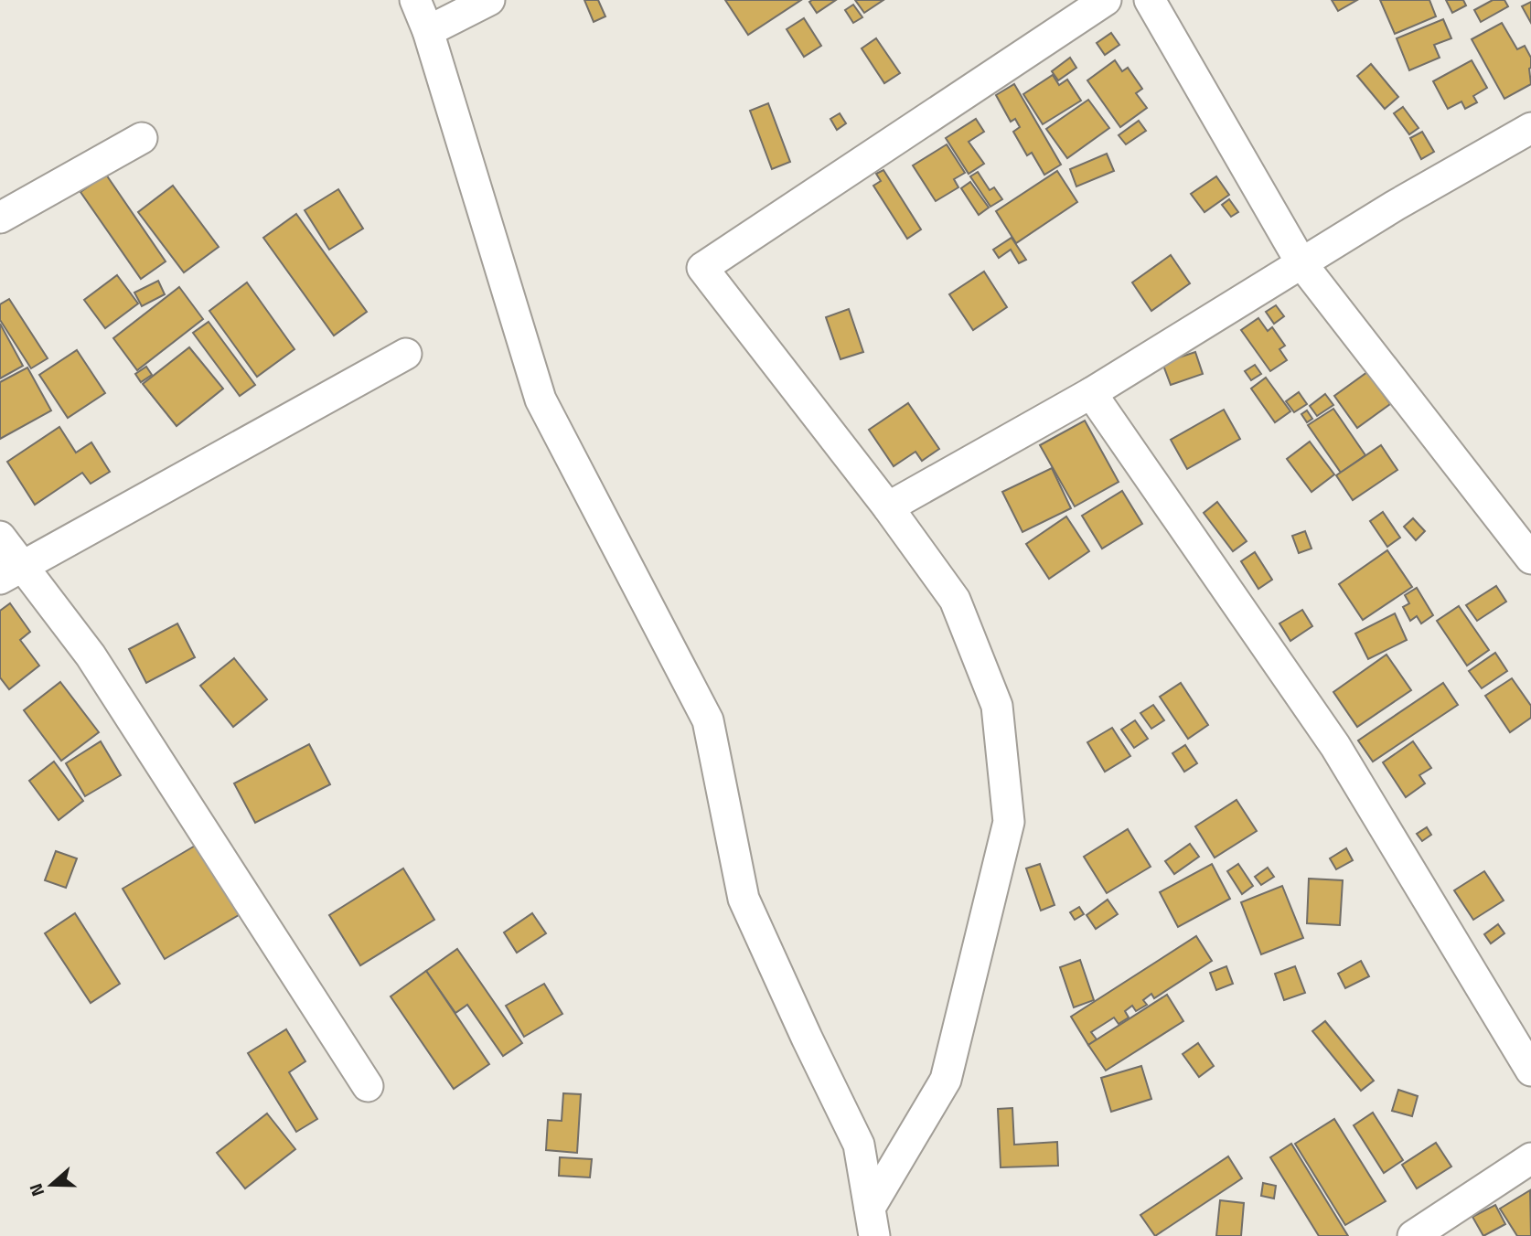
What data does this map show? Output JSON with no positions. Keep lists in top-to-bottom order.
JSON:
{
  "north": "left"
}
